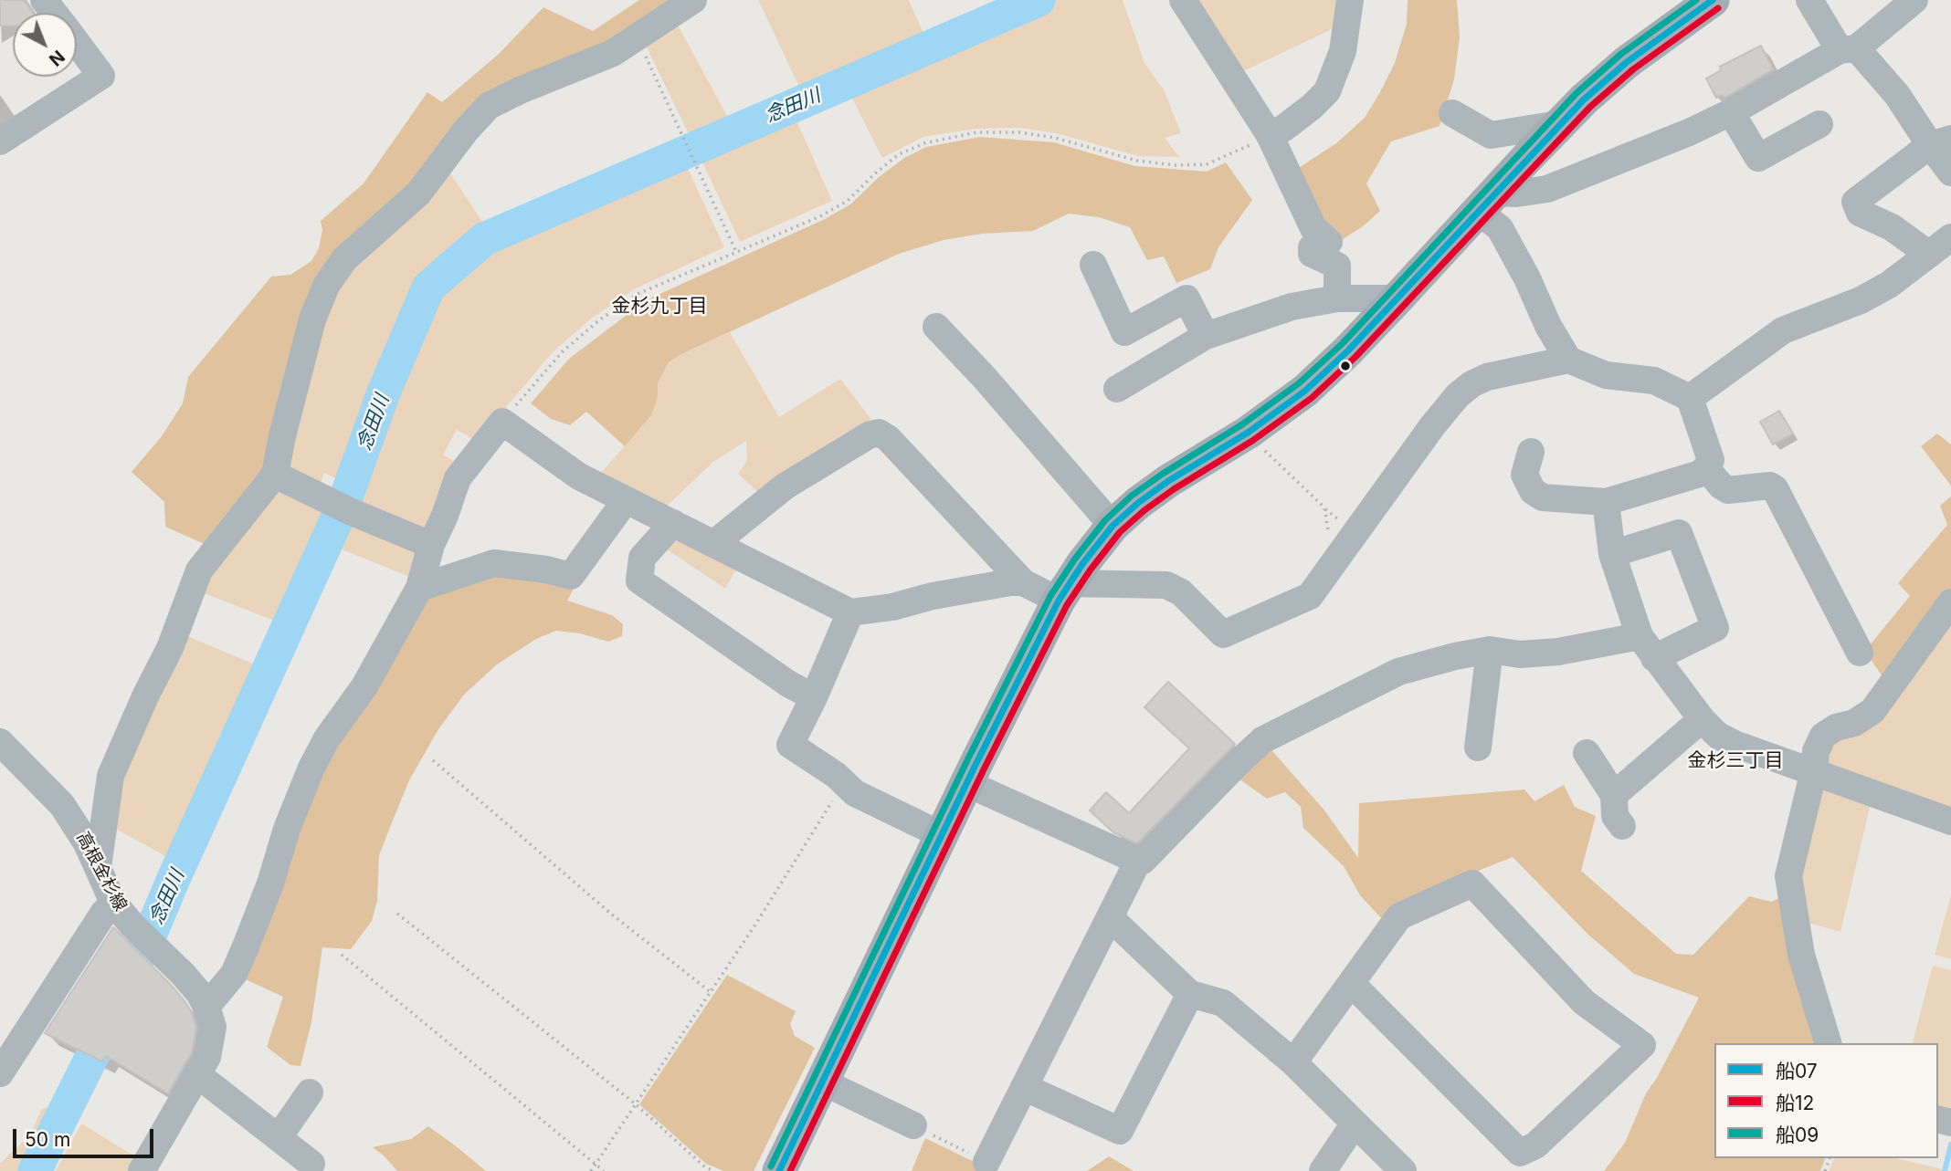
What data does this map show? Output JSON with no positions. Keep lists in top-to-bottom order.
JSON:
{
  "streets": {
    "street": ["高根金杉線"]
  },
  "districts": ["金杉九丁目", "金杉三丁目"],
  "water": ["念田川"],
  "lines": ["transit line 船07", "transit line 船09", "transit line 船12"],
  "legend": ["船07", "船12", "船09"],
  "scale_bar": "50 m",
  "north": "bottom right"
}
